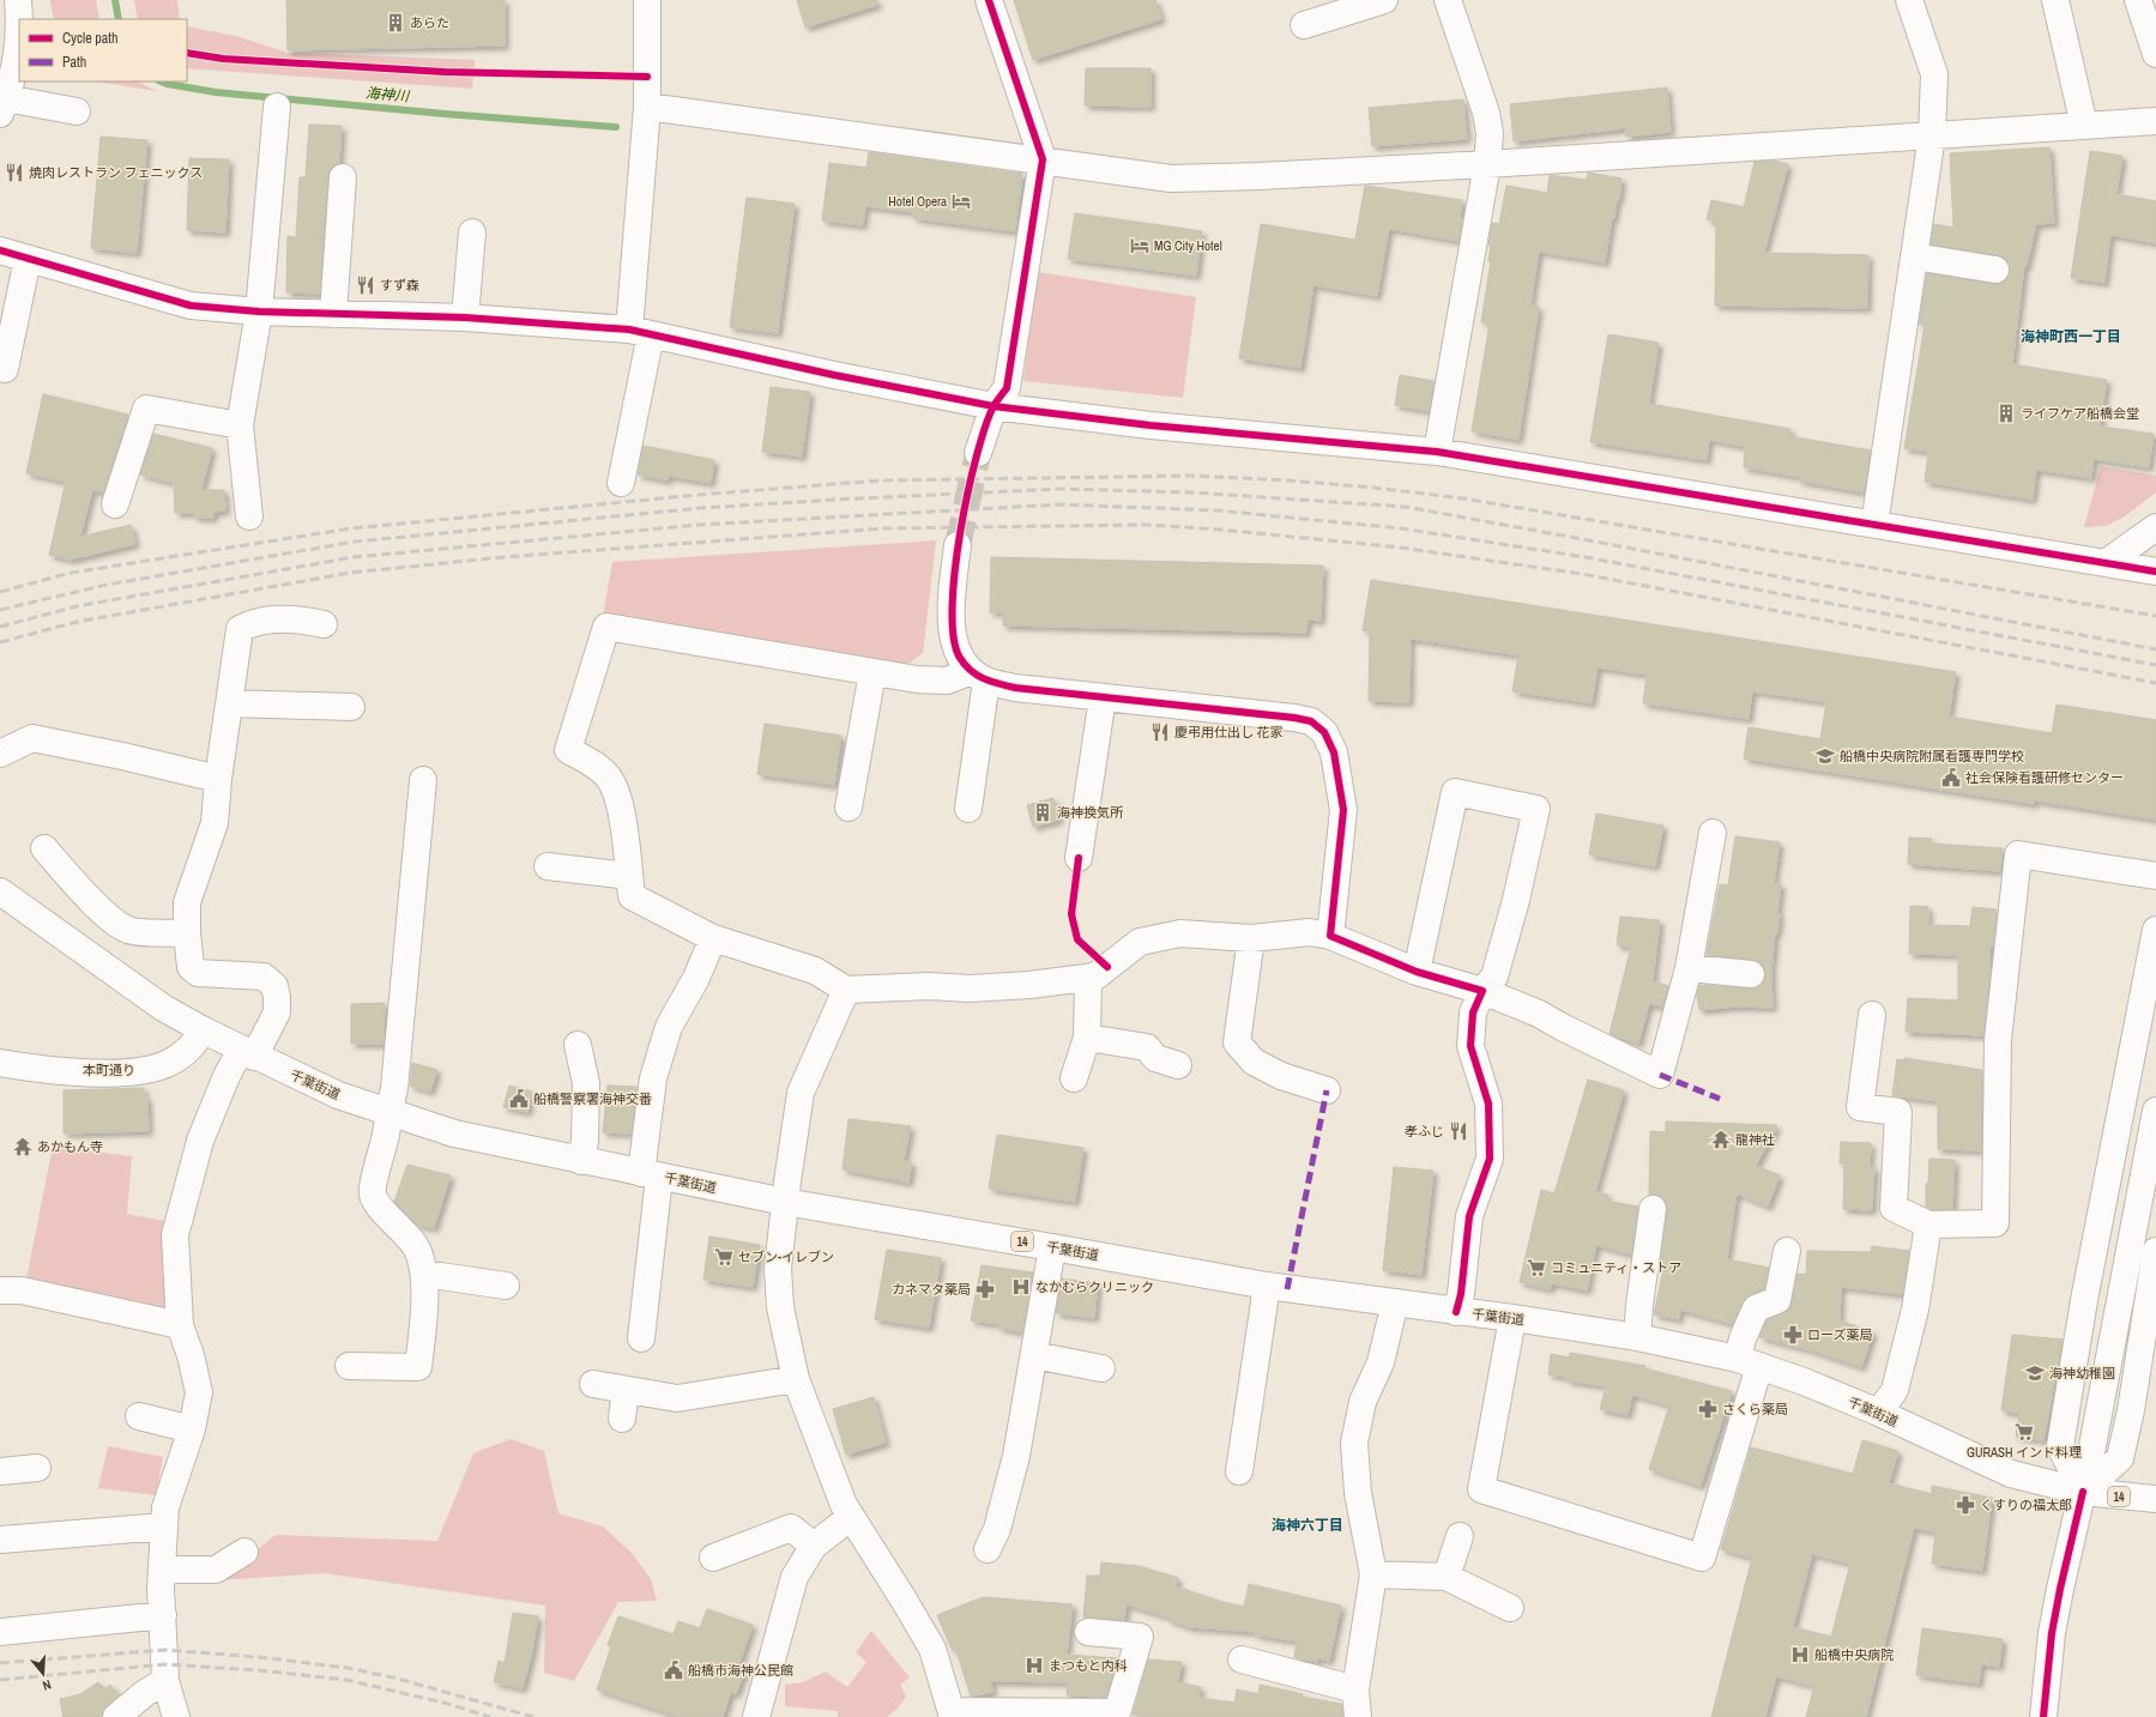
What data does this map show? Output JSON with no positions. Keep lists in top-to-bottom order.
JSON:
{
  "streets": {
    "main road": ["本町通り", "千葉街道", "14"]
  },
  "crossings": [
    ["本町通り", "千葉街道"]
  ],
  "districts": ["海神町西一丁目", "海神六丁目"],
  "water": ["海神川"],
  "places": {
    "building": ["あらた", "ライフケア船橋会堂", "海神換気所"],
    "restaurant": [
      "焼肉レストラン フェニックス",
      "すず森",
      "慶弔用仕出し 花家",
      "孝ふじ"
    ],
    "hotel": ["Hotel Opera", "MG City Hotel"],
    "school or university": ["船橋中央病院附属看護専門学校", "海神幼稚園"],
    "public building": ["社会保険看護研修センター", "船橋警察署海神交番", "船橋市海神公民館"],
    "temple": ["龍神社", "あかもん寺"],
    "supermarket": ["セブン-イレブン", "コミュニティ・ストア", "GURASH インド料理"],
    "hospital": ["なかむらクリニック", "船橋中央病院", "まつもと内科"],
    "pharmacy": [
      "カネマタ薬局",
      "ローズ薬局",
      "さくら薬局",
      "くすりの福太郎"
    ]
  },
  "legend": ["Cycle path", "Path"],
  "north": "bottom"
}
